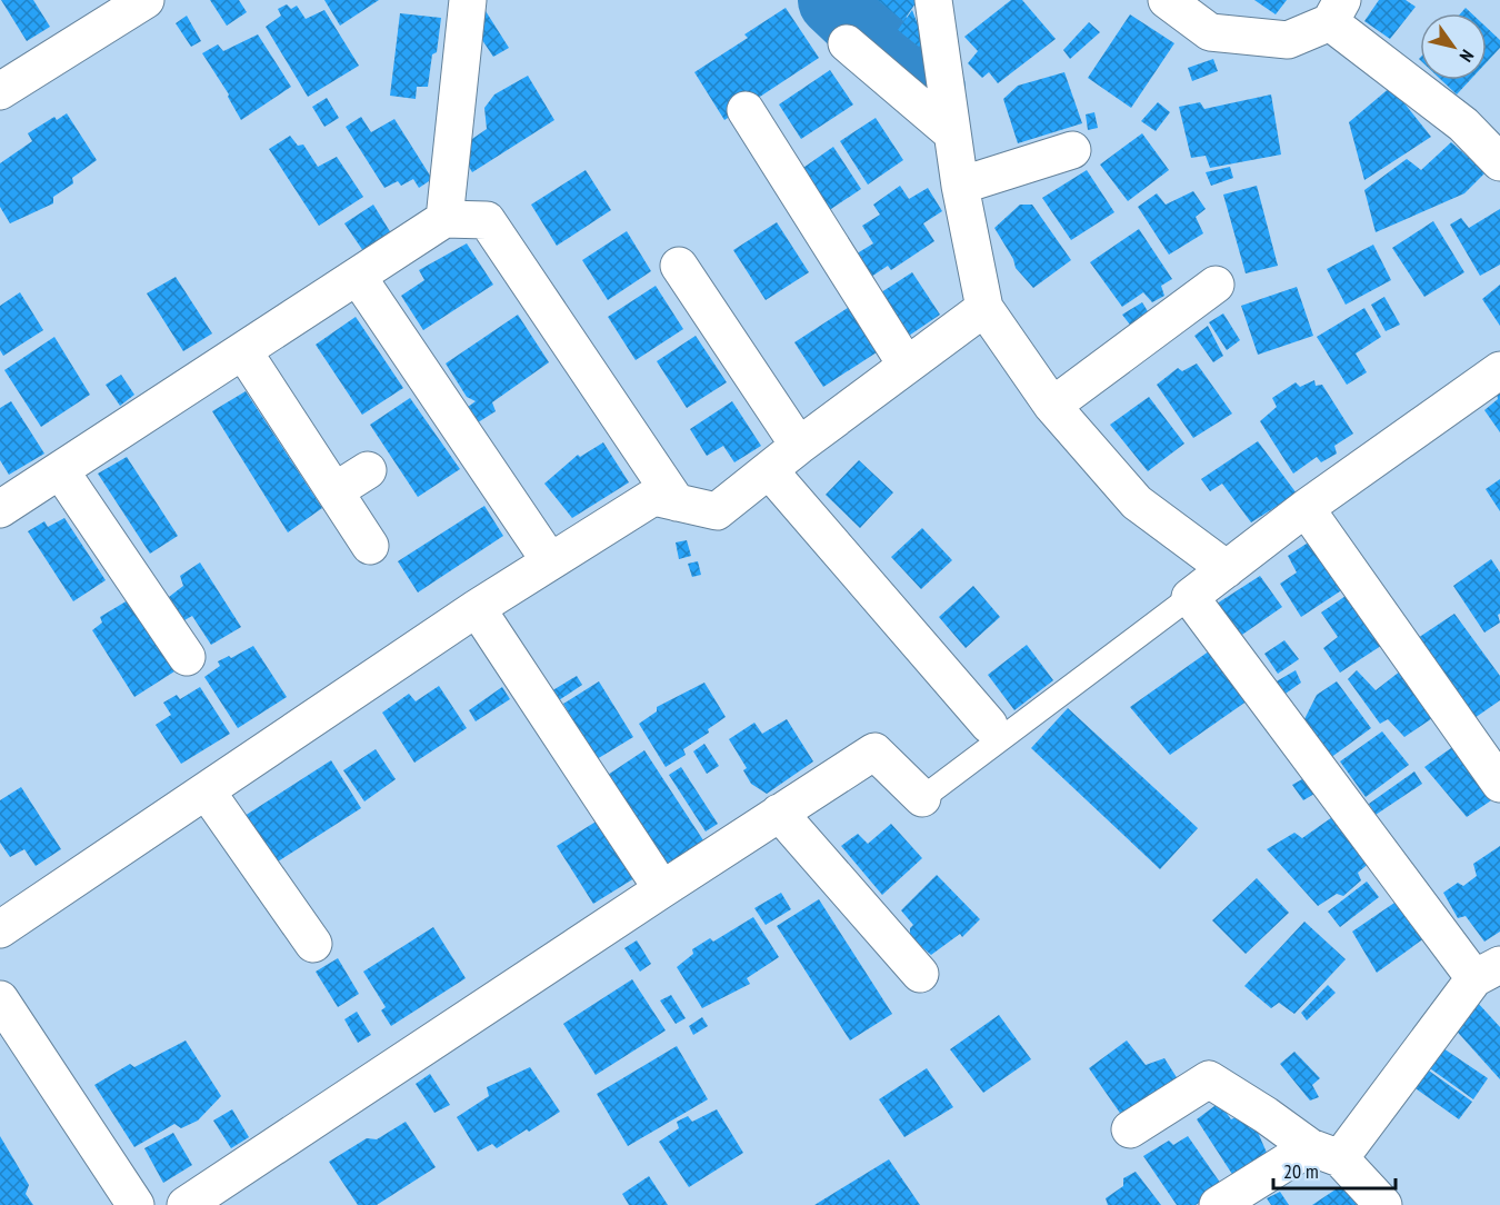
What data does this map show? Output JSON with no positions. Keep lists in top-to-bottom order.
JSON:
{
  "scale_bar": "20 m",
  "north": "bottom right"
}
